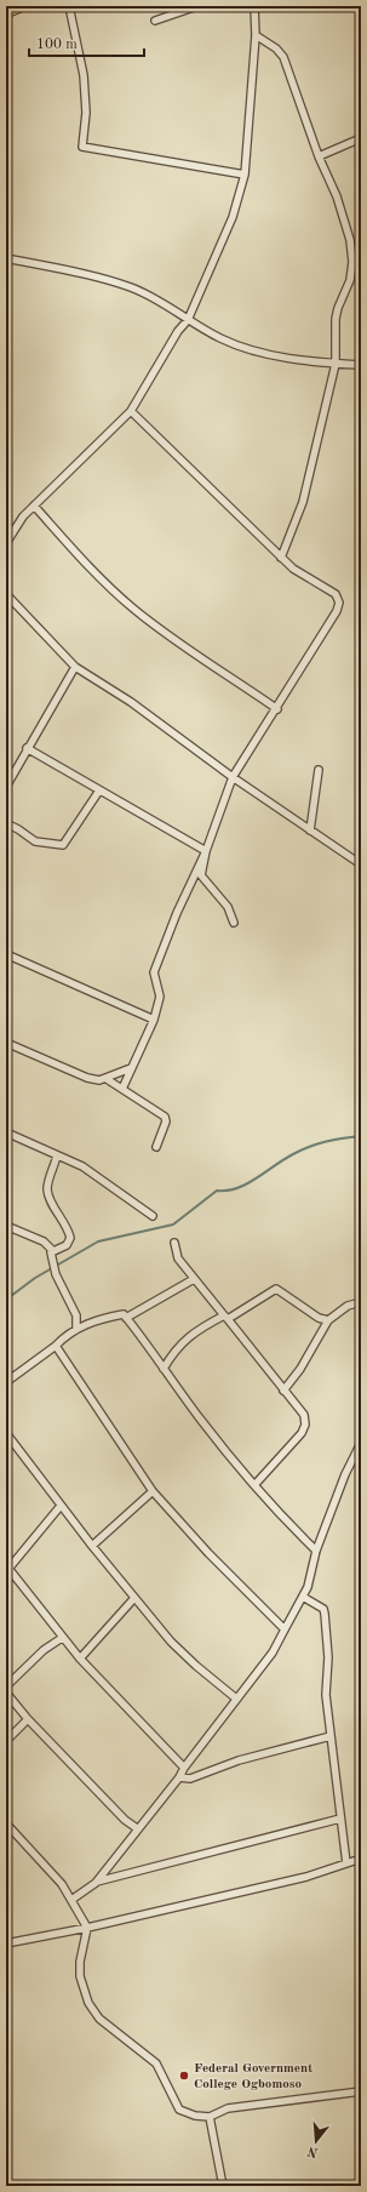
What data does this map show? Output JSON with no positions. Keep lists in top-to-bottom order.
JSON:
{
  "places": ["Federal Government College Ogbomoso"],
  "scale_bar": "100 m",
  "north": "bottom"
}
